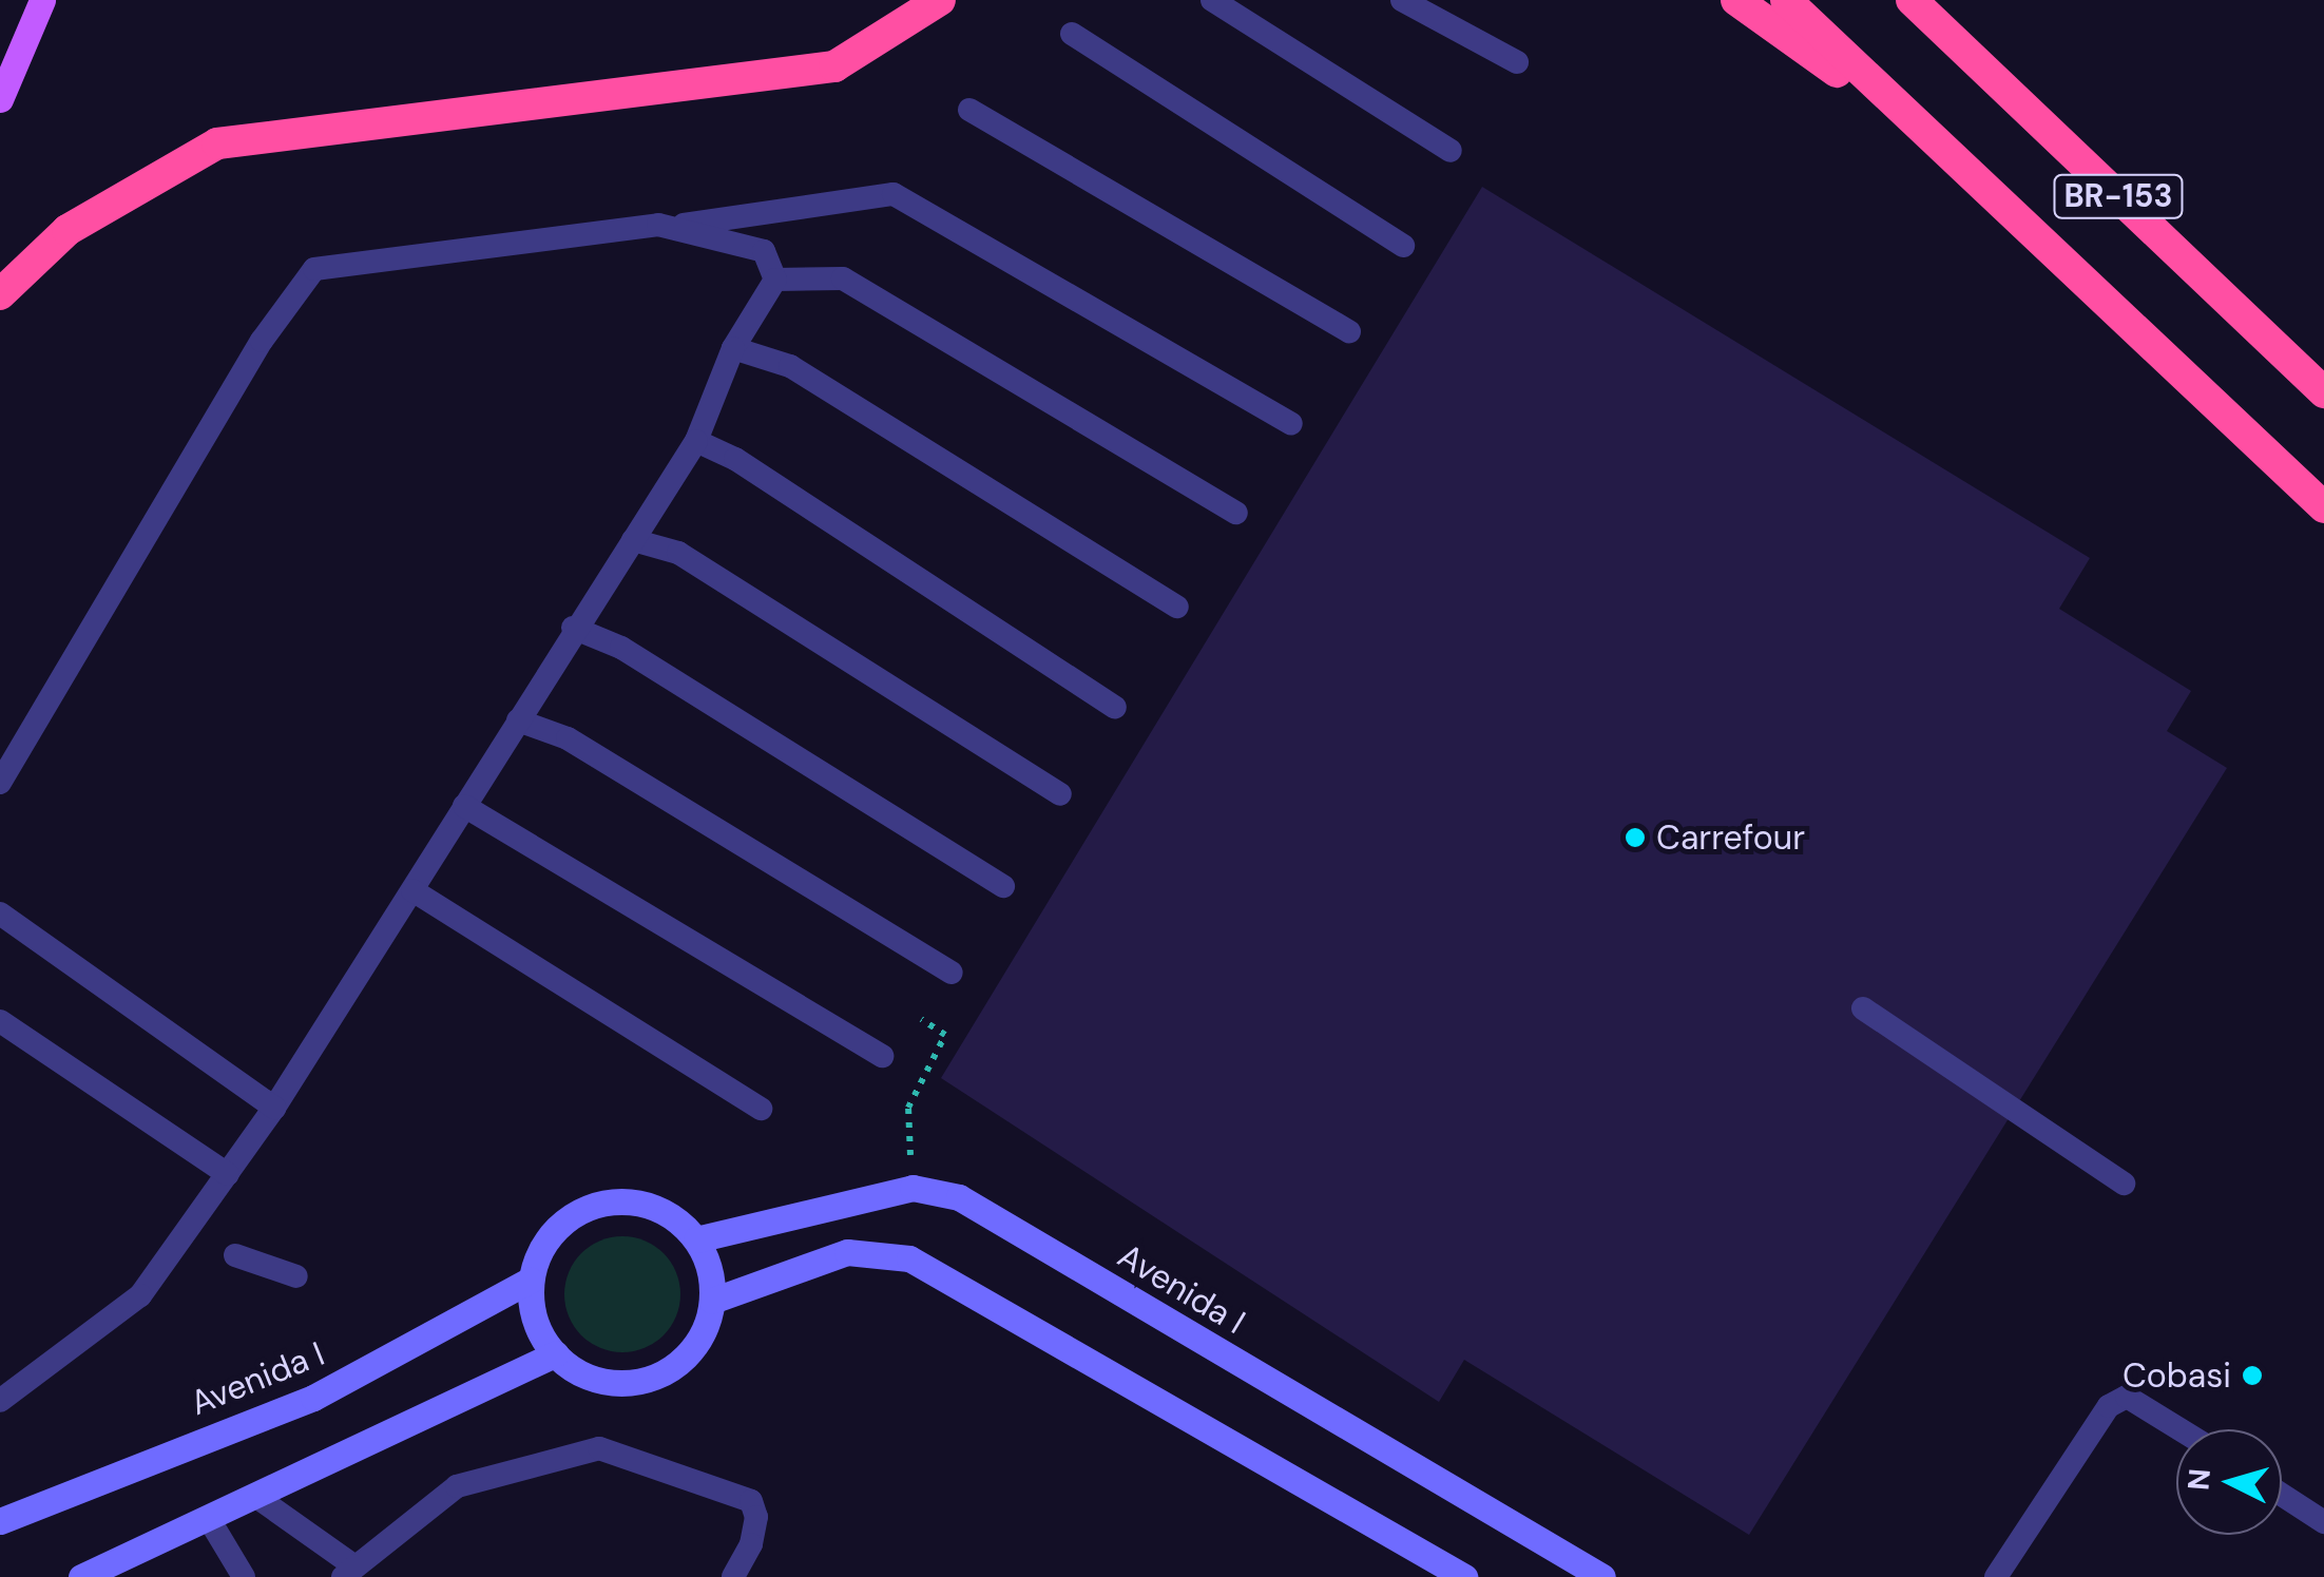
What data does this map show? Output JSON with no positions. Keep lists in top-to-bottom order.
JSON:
{
  "streets": {
    "highway": ["BR-153"],
    "street": ["Avenida I"]
  },
  "places": ["Carrefour", "Cobasi"],
  "north": "left"
}
